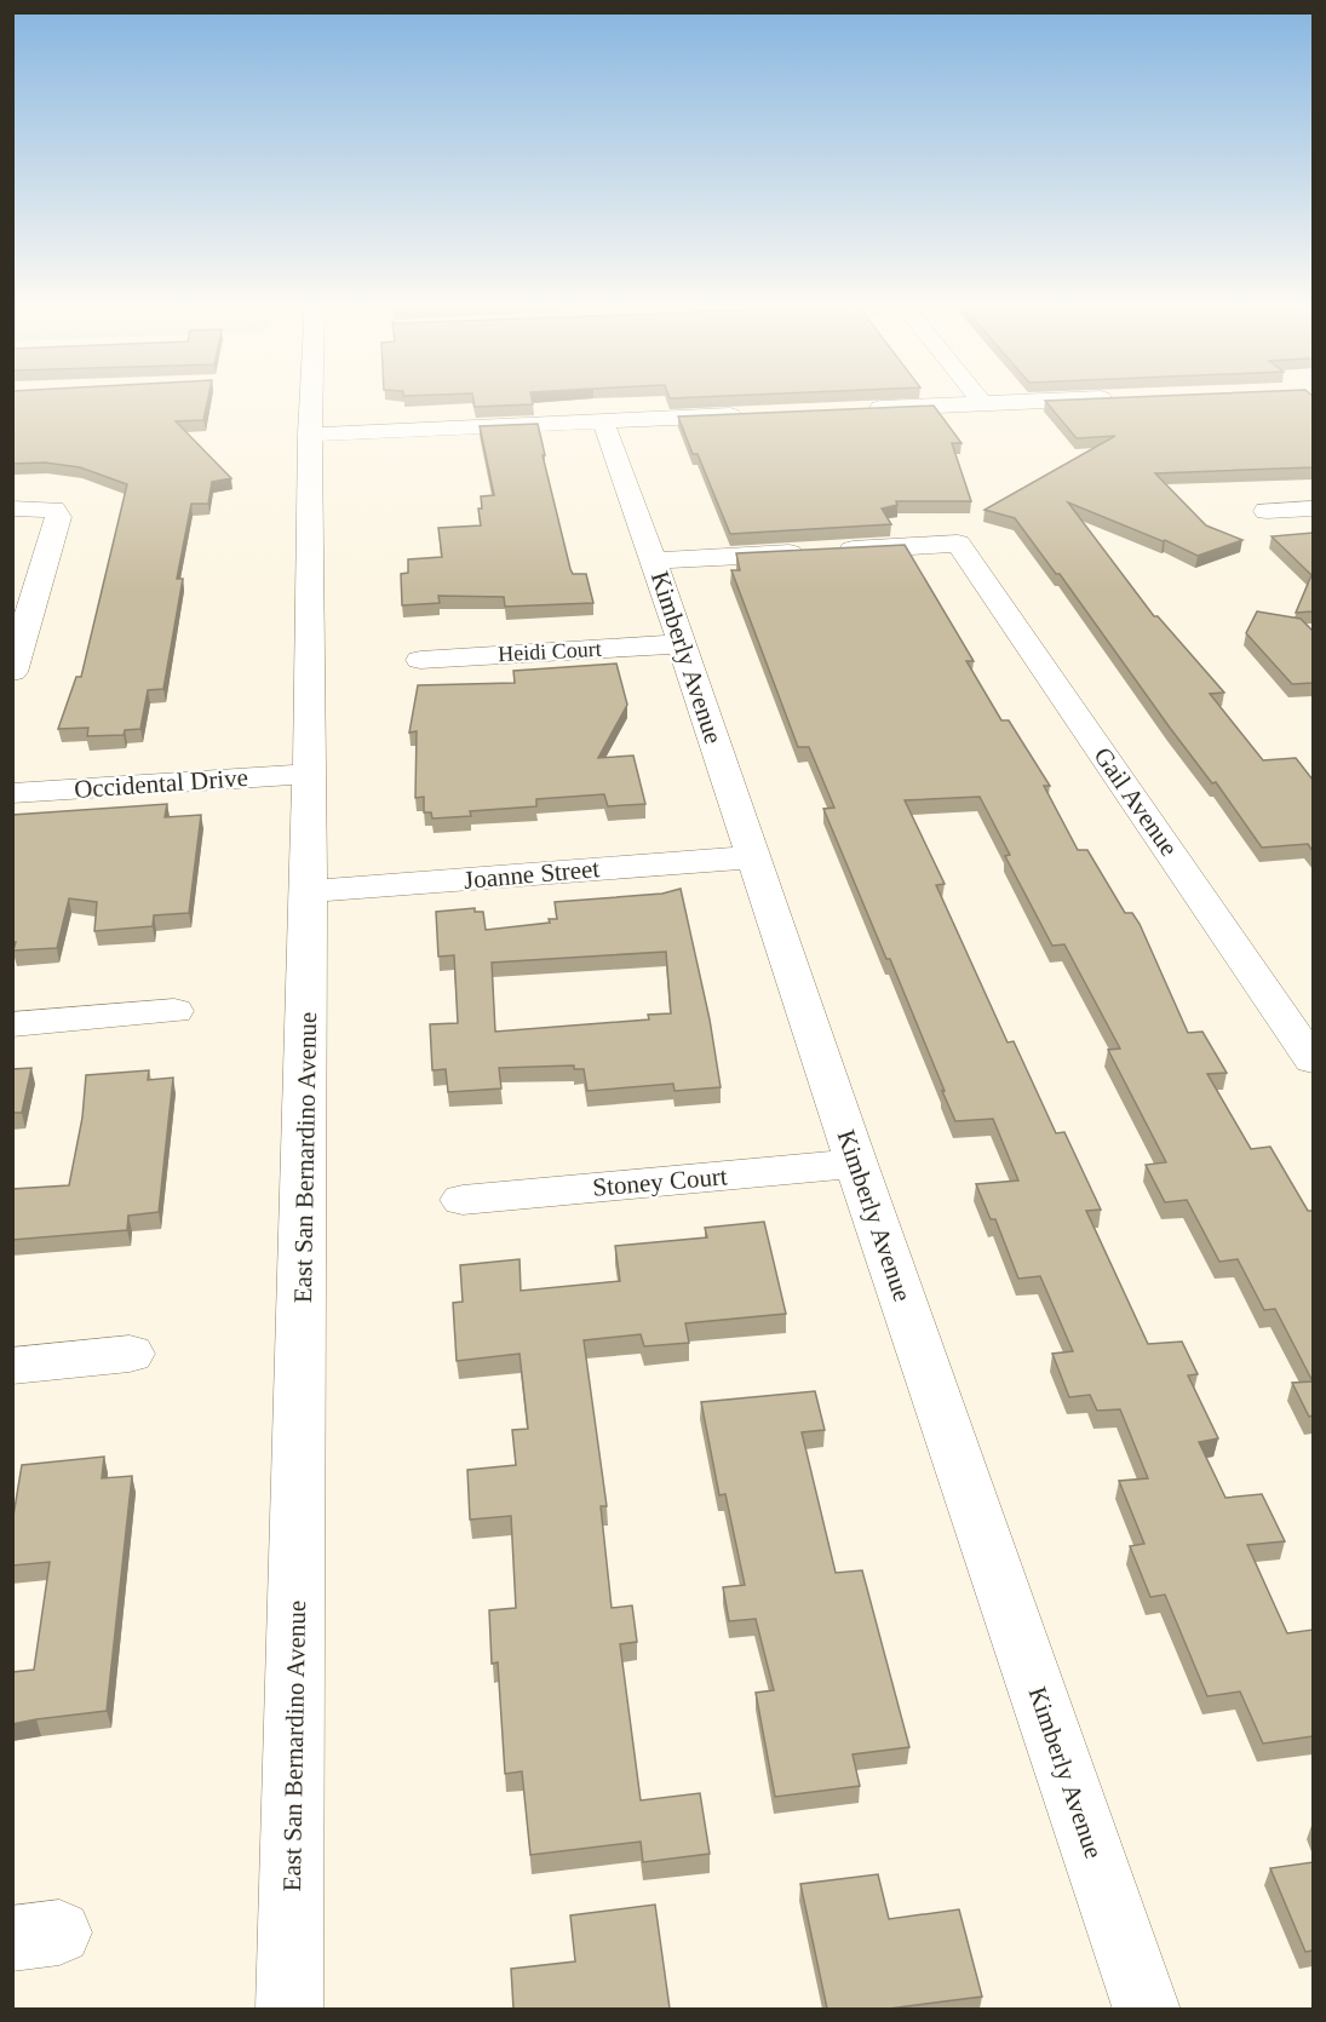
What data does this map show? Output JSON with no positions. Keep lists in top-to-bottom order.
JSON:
{
  "streets": {
    "street": [
      "Heidi Court",
      "Kimberly Avenue",
      "Occidental Drive",
      "Gail Avenue",
      "Joanne Street",
      "East San Bernardino Avenue",
      "Stoney Court"
    ]
  },
  "crossings": [
    ["Heidi Court", "Kimberly Avenue"],
    ["Kimberly Avenue", "Gail Avenue"],
    ["Kimberly Avenue", "Joanne Street"],
    ["Kimberly Avenue", "Stoney Court"],
    ["Occidental Drive", "East San Bernardino Avenue"],
    ["Joanne Street", "East San Bernardino Avenue"]
  ]
}
